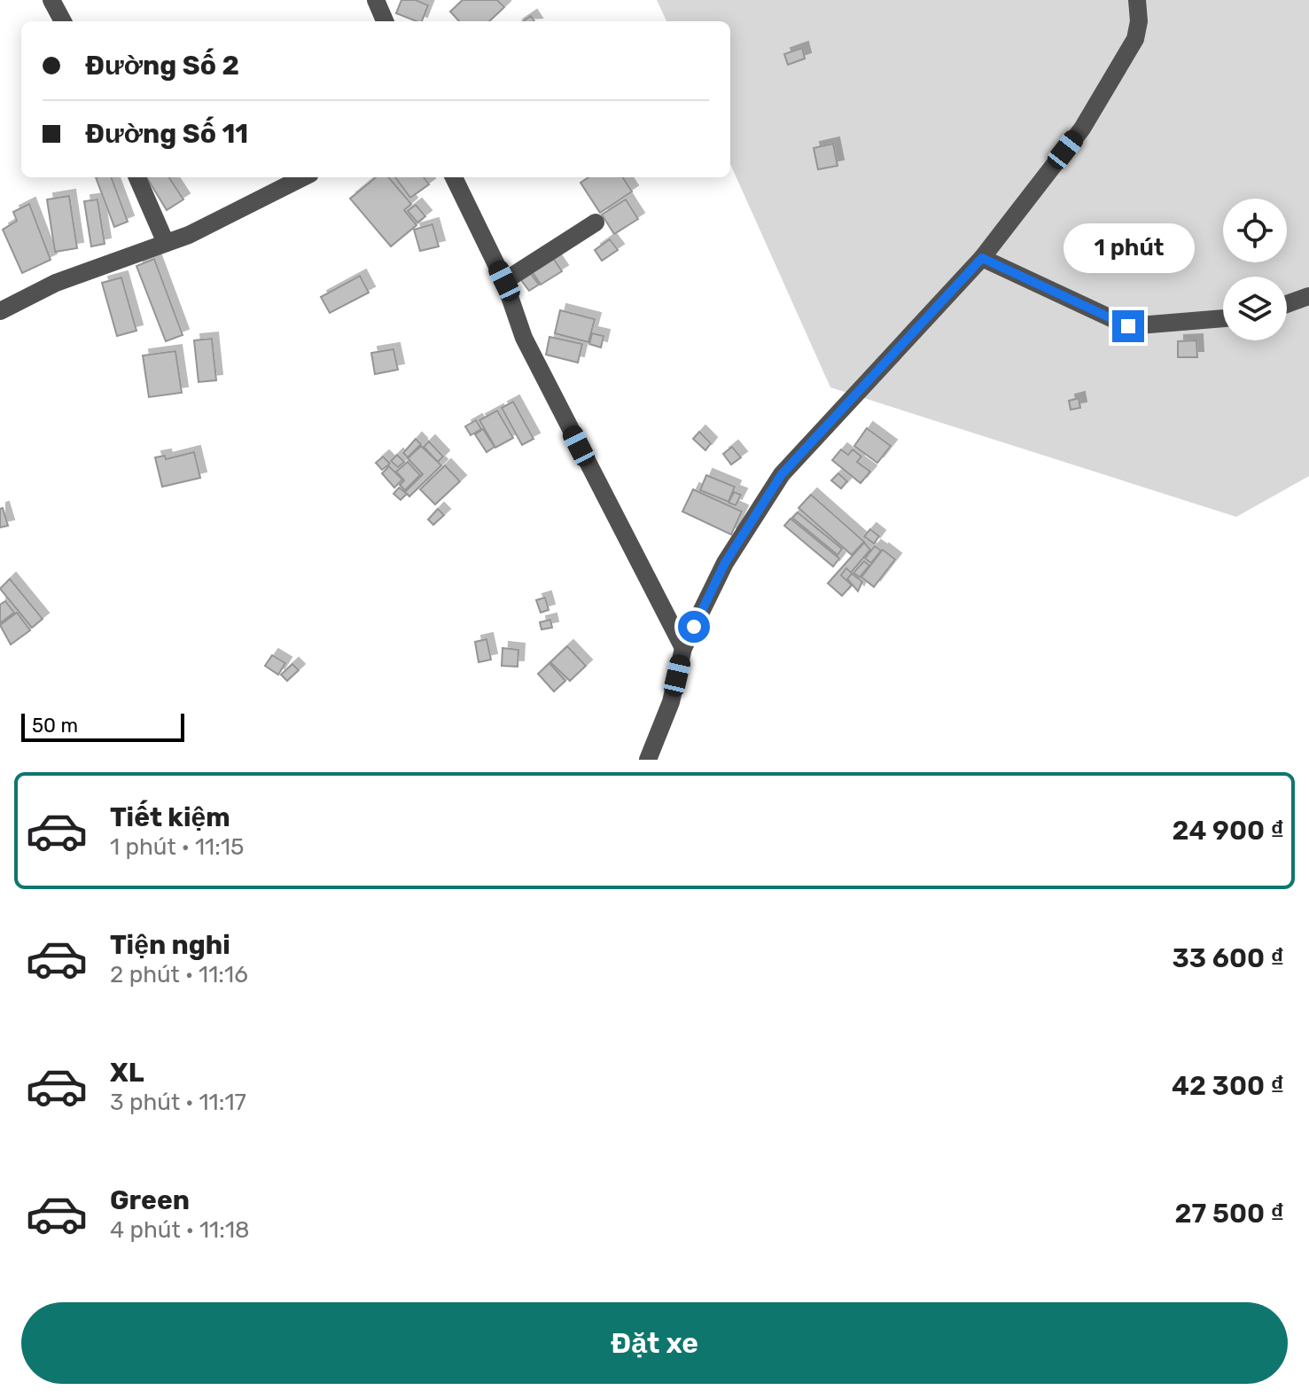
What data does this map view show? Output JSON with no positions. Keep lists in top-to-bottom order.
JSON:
{
  "scale_bar": "50 m",
  "page": {
    "banner": ["Đường Số 2", "Đường Số 11"],
    "bubble": "1 phút",
    "scale": "50 m",
    "list": [
      {
        "name": "Tiết kiệm",
        "note": "1 phút · 11:15",
        "value": "24 900 ₫"
      },
      {
        "name": "Tiện nghi",
        "note": "2 phút · 11:16",
        "value": "33 600 ₫"
      },
      {
        "name": "XL",
        "note": "3 phút · 11:17",
        "value": "42 300 ₫"
      },
      {
        "name": "Green",
        "note": "4 phút · 11:18",
        "value": "27 500 ₫"
      }
    ],
    "buttons": "Đặt xe"
  }
}
